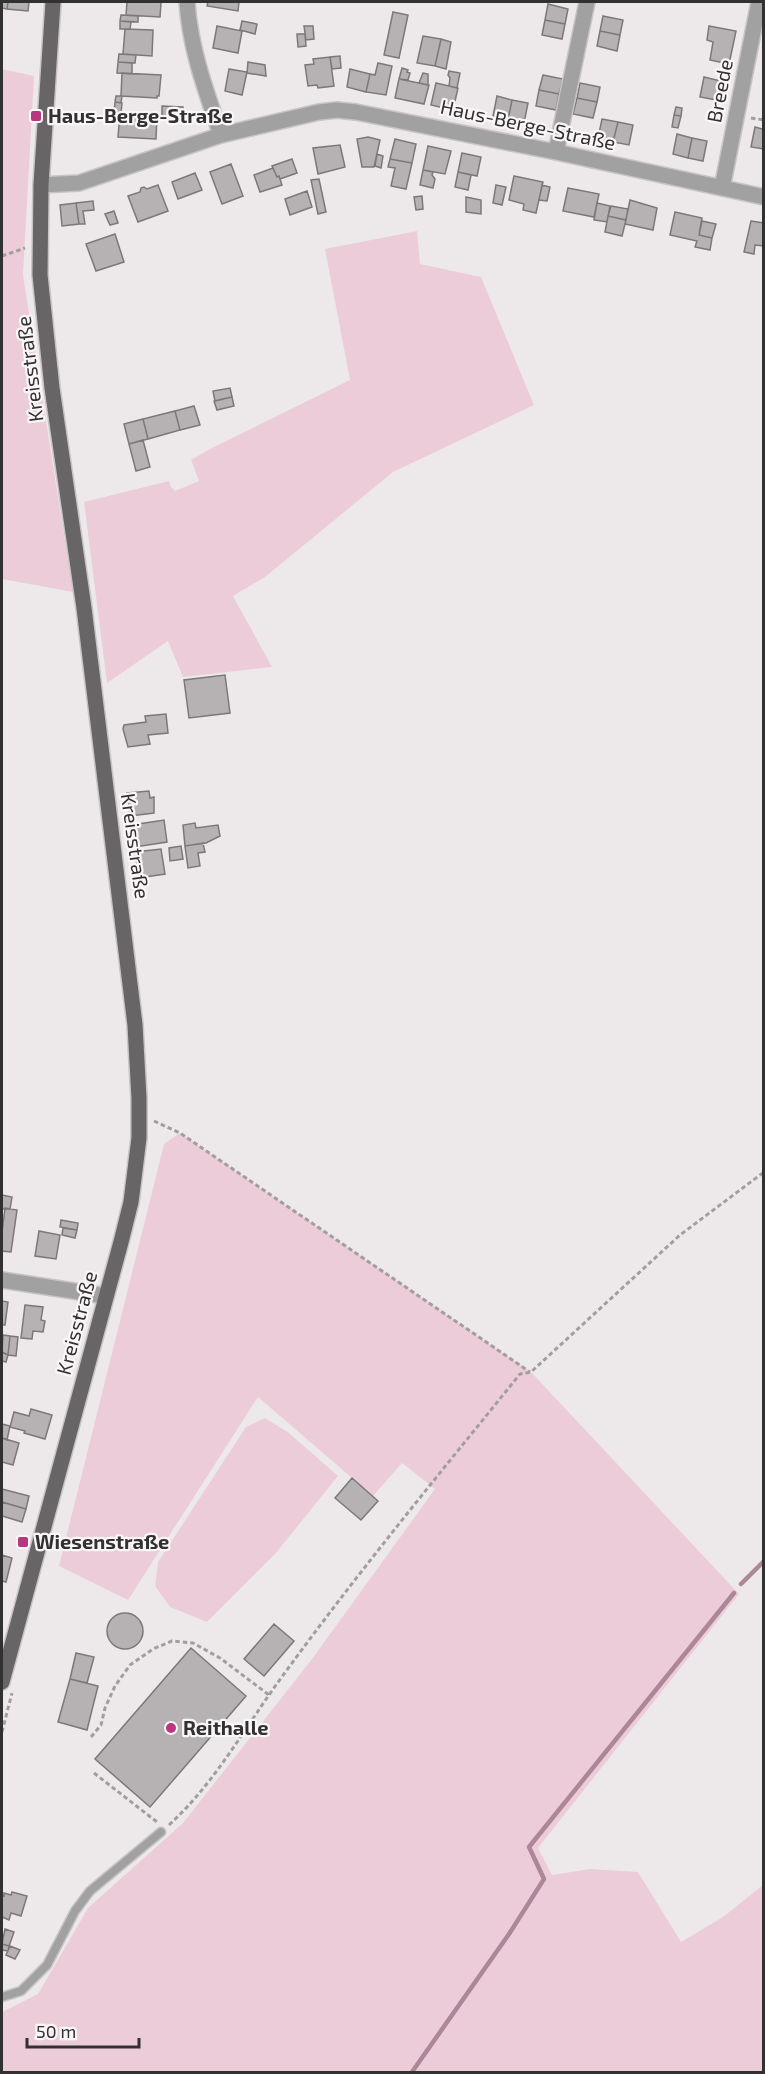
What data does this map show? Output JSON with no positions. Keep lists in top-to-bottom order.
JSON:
{
  "streets": {
    "main road": ["Kreisstraße"],
    "street": ["Breede", "Haus-Berge-Straße"]
  },
  "crossings": [
    ["Breede", "Haus-Berge-Straße"],
    ["Haus-Berge-Straße", "Kreisstraße"]
  ],
  "places": {
    "transit": ["Haus-Berge-Straße", "Wiesenstraße"],
    "other": ["Reithalle"]
  },
  "scale_bar": "50 m"
}
